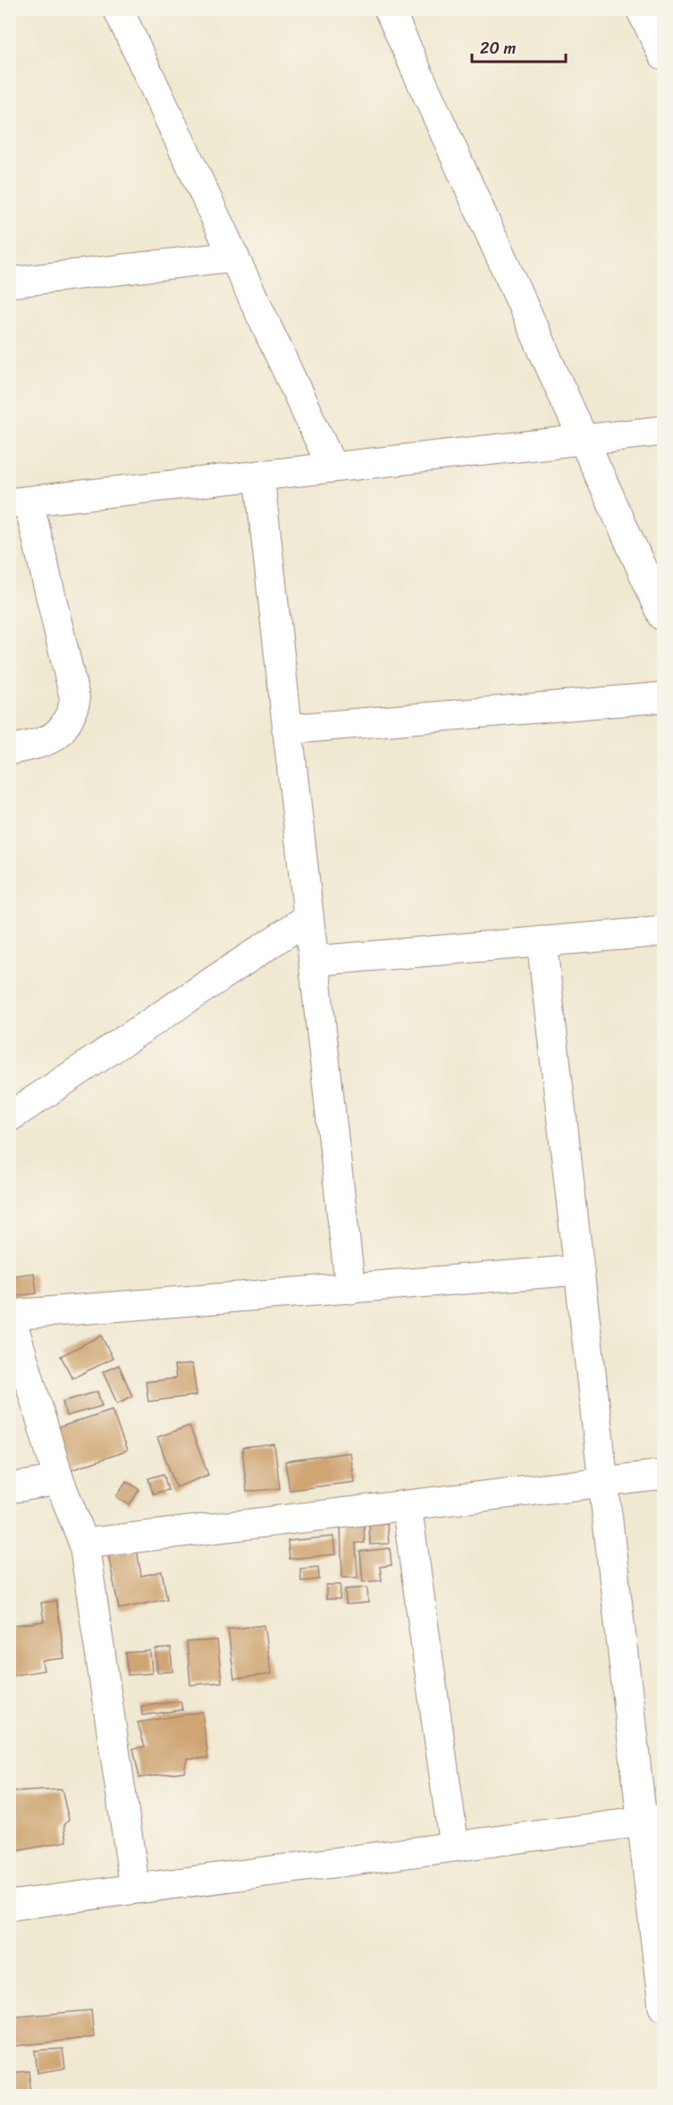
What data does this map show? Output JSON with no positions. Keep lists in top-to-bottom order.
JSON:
{
  "scale_bar": "20 m"
}
